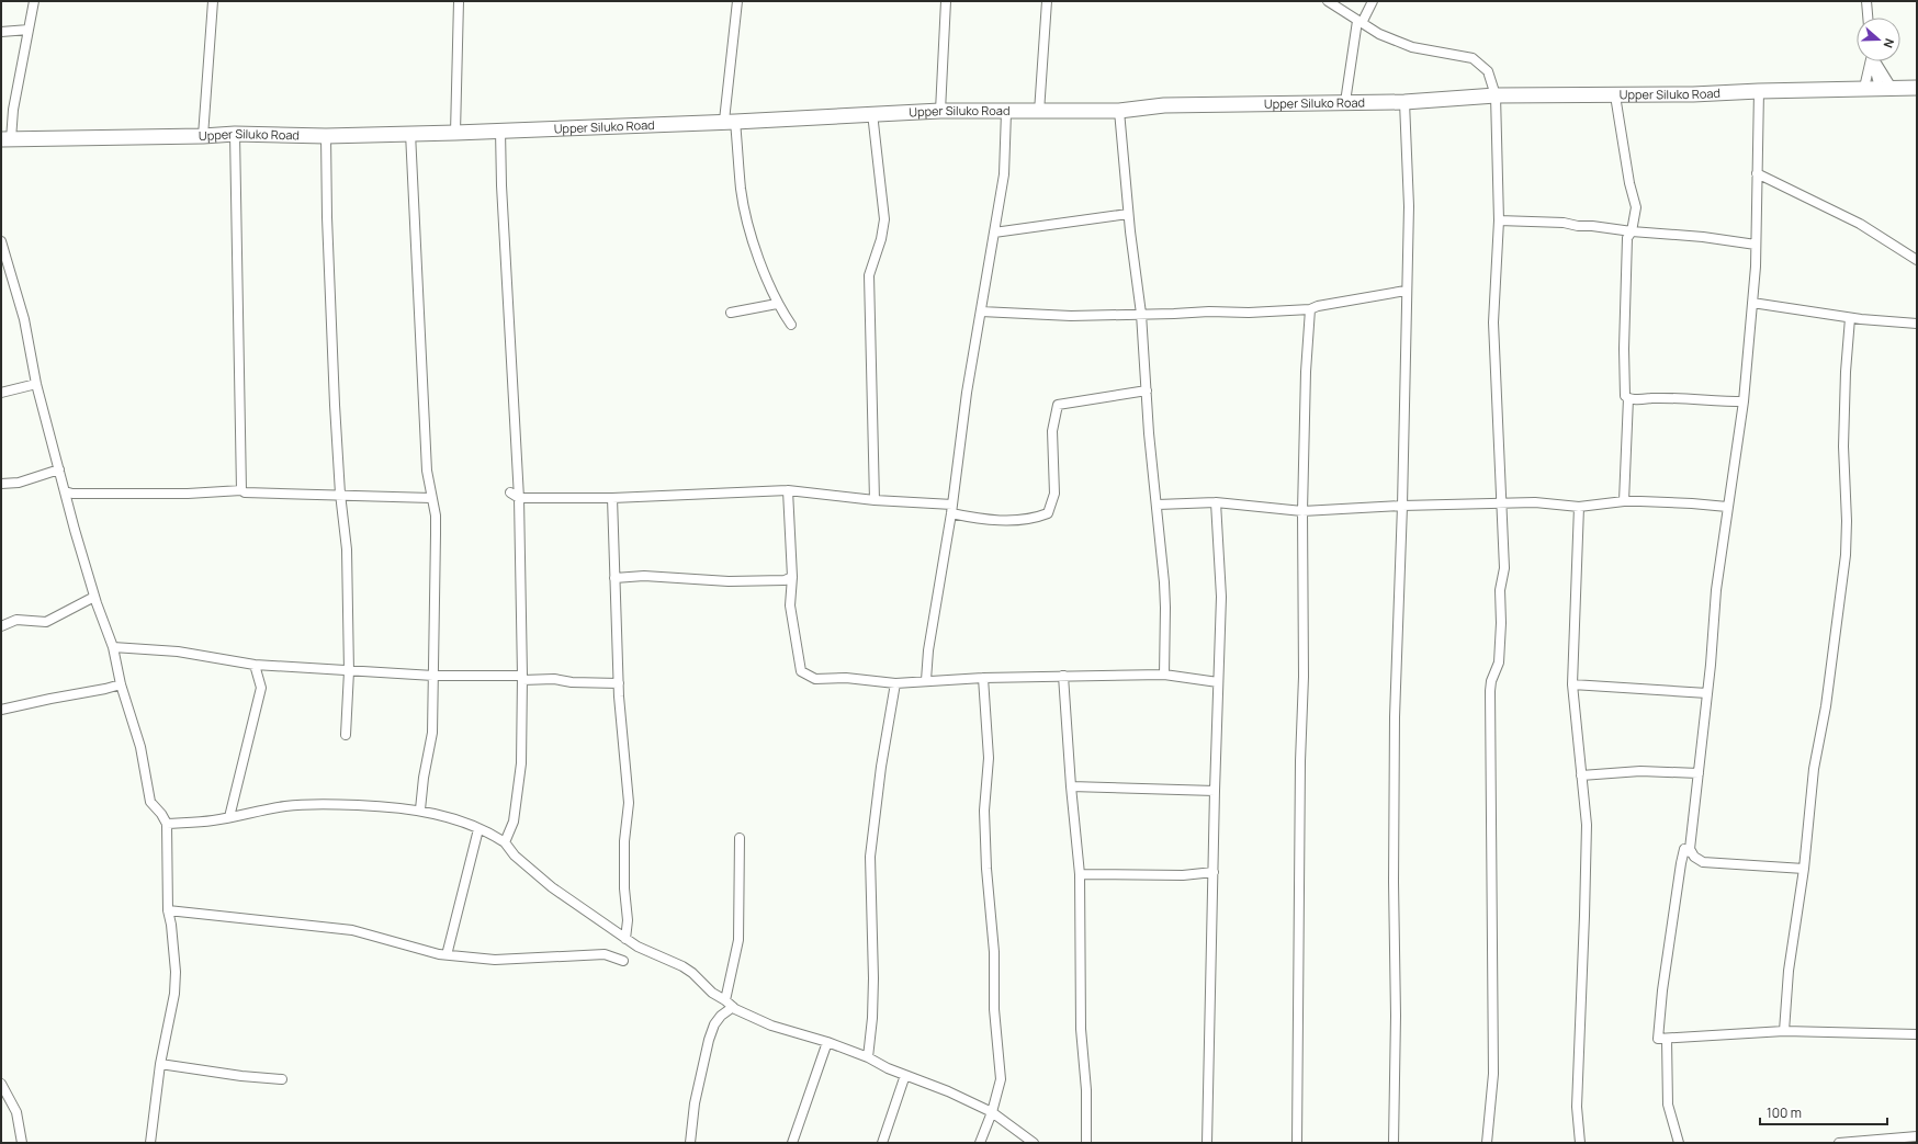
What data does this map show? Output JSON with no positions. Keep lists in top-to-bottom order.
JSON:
{
  "streets": {
    "main road": ["Upper Siluko Road"]
  },
  "scale_bar": "100 m",
  "north": "right"
}
